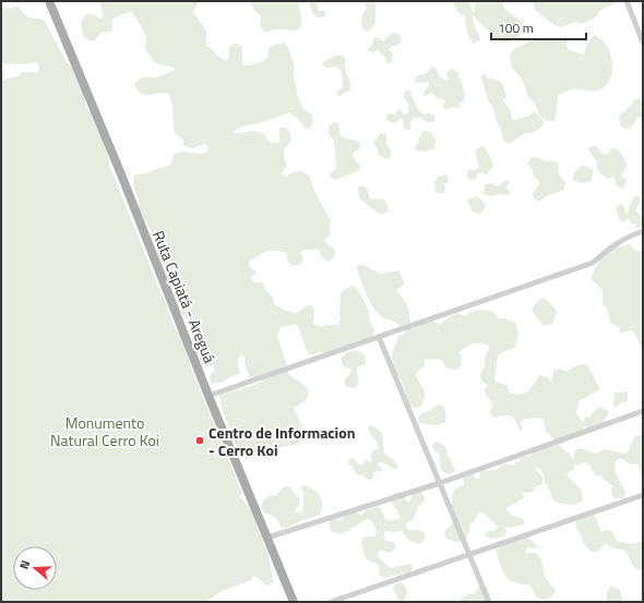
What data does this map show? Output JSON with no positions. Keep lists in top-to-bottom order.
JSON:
{
  "streets": {
    "main road": ["Ruta Capiatá - Areguá"]
  },
  "parks": ["Monumento Natural Cerro Koi"],
  "places": ["Centro de Informacion - Cerro Koi"],
  "scale_bar": "100 m",
  "north": "left"
}
